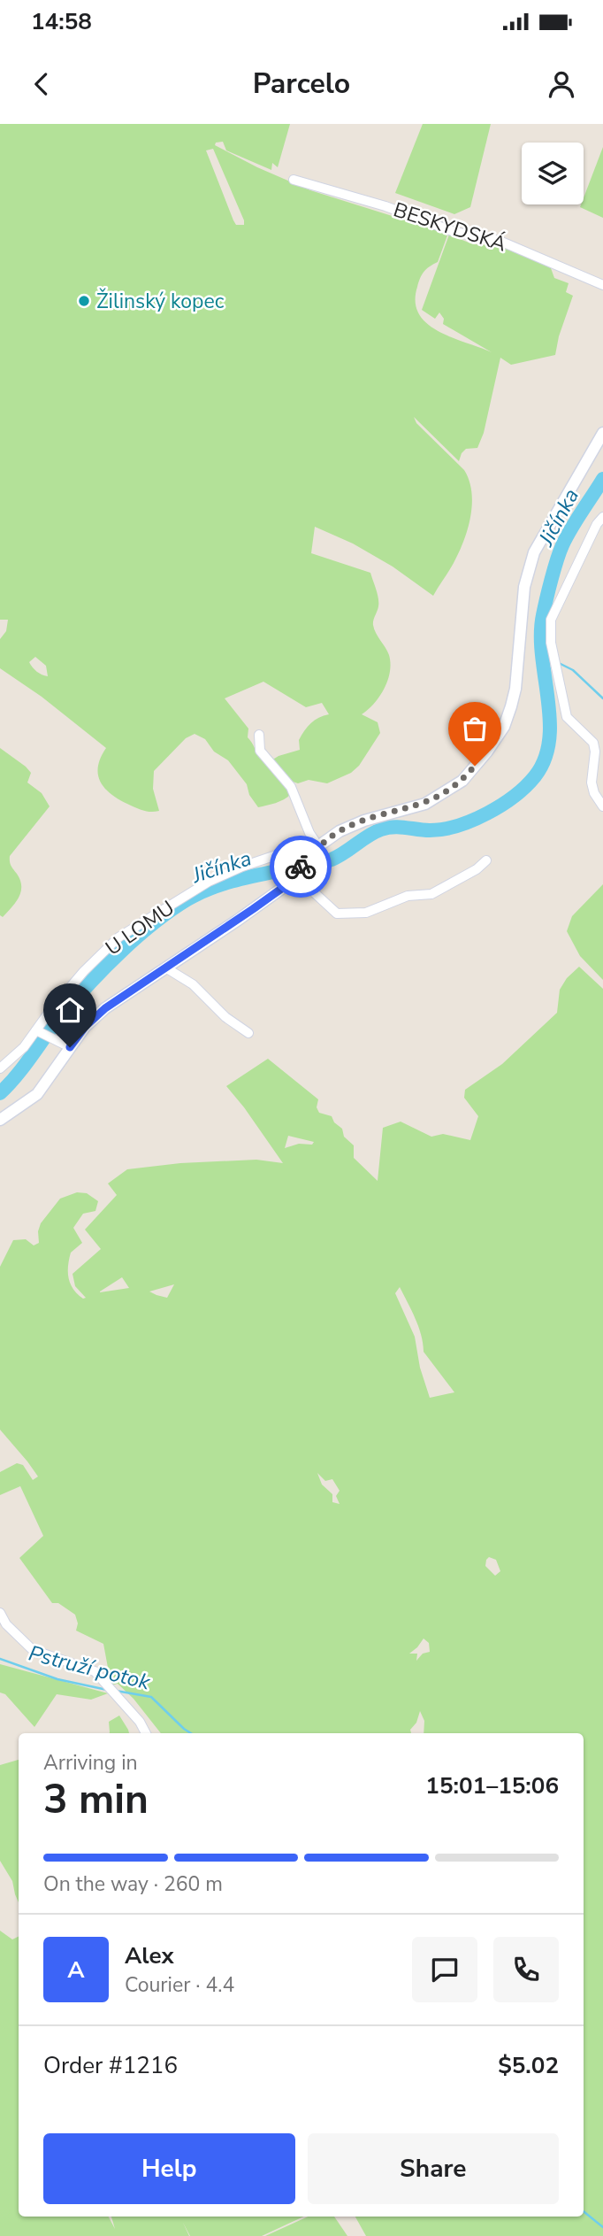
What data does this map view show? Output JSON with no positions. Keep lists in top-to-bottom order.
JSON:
{
  "streets": {
    "street": ["BESKYDSKÁ", "U LOMU"]
  },
  "water": ["Jičínka", "Pstruží potok"],
  "places": ["Žilinský kopec"],
  "page": {
    "status": "14:58",
    "header": "Parcelo",
    "heading": ["3 min", "Arriving in", "15:01–15:06"],
    "panel": [
      "Alex",
      "Courier · 4.4",
      "Order #1216",
      "$5.02"
    ],
    "bar": "On the way · 260 m",
    "round": "A",
    "buttons": ["Help", "Share"]
  }
}
